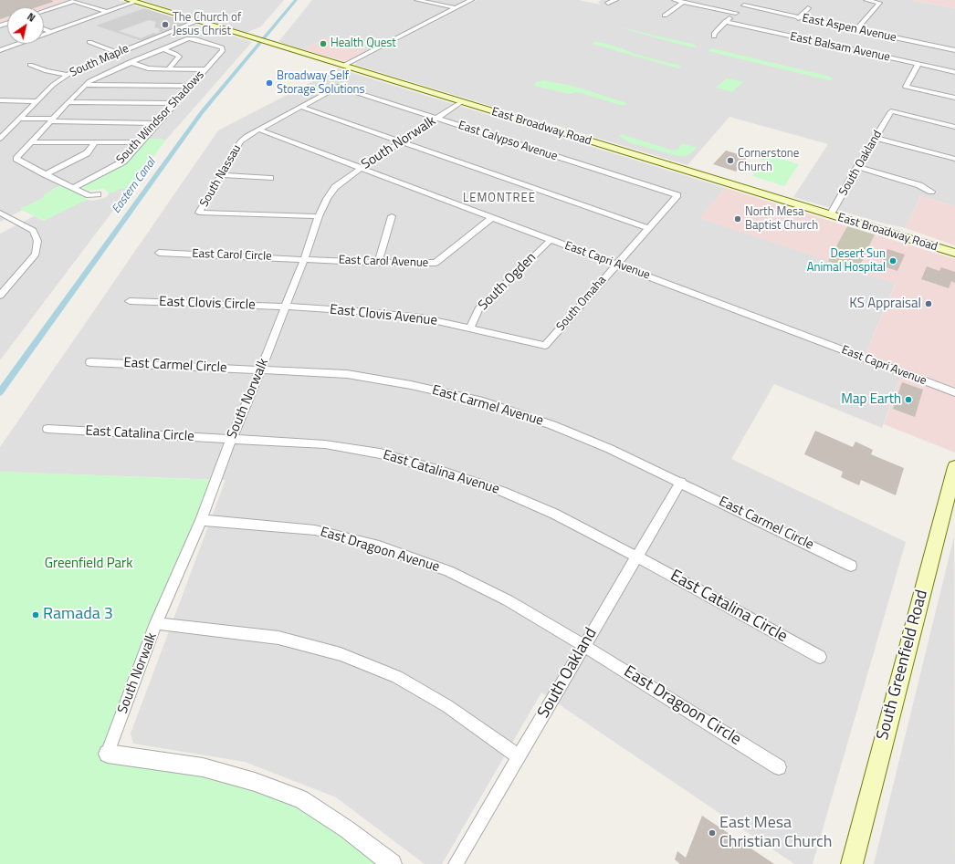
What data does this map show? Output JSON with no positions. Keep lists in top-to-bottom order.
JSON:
{
  "streets": {
    "main road": ["East Broadway Road", "South Greenfield Road"],
    "street": [
      "East Aspen Avenue",
      "East Balsam Avenue",
      "South Maple",
      "South Windsor Shadows",
      "East Calypso Avenue",
      "South Norwalk",
      "South Oakland",
      "South Nassau",
      "East Carol Circle",
      "East Capri Avenue",
      "East Carol Avenue",
      "South Ogden",
      "East Clovis Circle",
      "South Omaha",
      "East Clovis Avenue",
      "East Carmel Circle",
      "East Carmel Avenue",
      "East Catalina Circle",
      "East Catalina Avenue",
      "East Dragoon Avenue",
      "East Dragoon Circle"
    ]
  },
  "crossings": [
    ["South Maple", "East Broadway Road"],
    ["East Broadway Road", "South Norwalk"],
    ["East Broadway Road", "South Oakland"],
    ["East Calypso Avenue", "South Norwalk"],
    ["East Calypso Avenue", "South Nassau"],
    ["East Calypso Avenue", "South Omaha"],
    ["South Norwalk", "South Nassau"],
    ["South Norwalk", "East Carol Circle"],
    ["South Norwalk", "East Capri Avenue"],
    ["South Norwalk", "East Carol Avenue"],
    ["South Norwalk", "East Clovis Circle"],
    ["South Norwalk", "East Clovis Avenue"],
    ["South Norwalk", "East Carmel Circle"],
    ["South Norwalk", "East Carmel Avenue"],
    ["South Norwalk", "East Catalina Circle"],
    ["South Norwalk", "East Catalina Avenue"],
    ["South Norwalk", "East Dragoon Avenue"],
    ["South Oakland", "East Carmel Circle"],
    ["South Oakland", "East Carmel Avenue"],
    ["South Oakland", "East Catalina Circle"],
    ["South Oakland", "East Catalina Avenue"],
    ["South Oakland", "East Dragoon Avenue"],
    ["South Oakland", "East Dragoon Circle"],
    ["South Nassau", "East Capri Avenue"],
    ["East Carol Circle", "East Carol Avenue"],
    ["East Capri Avenue", "East Carol Avenue"],
    ["East Capri Avenue", "South Ogden"],
    ["East Capri Avenue", "South Omaha"],
    ["South Ogden", "East Clovis Avenue"],
    ["East Clovis Circle", "East Clovis Avenue"],
    ["South Omaha", "East Clovis Avenue"],
    ["East Carmel Circle", "East Carmel Avenue"],
    ["East Catalina Circle", "East Catalina Avenue"],
    ["East Dragoon Avenue", "East Dragoon Circle"]
  ],
  "districts": ["LEMONTREE"],
  "water": ["Eastern Canal"],
  "parks": ["Greenfield Park"],
  "places": [
    "The Church of Jesus Christ",
    "Health Quest",
    "Broadway Self Storage Solutions",
    "Cornerstone Church",
    "North Mesa Baptist Church",
    "Desert Sun Animal Hospital",
    "KS Appraisal",
    "Map Earth",
    "Ramada 3",
    "East Mesa Christian Church"
  ],
  "north": "top right"
}
